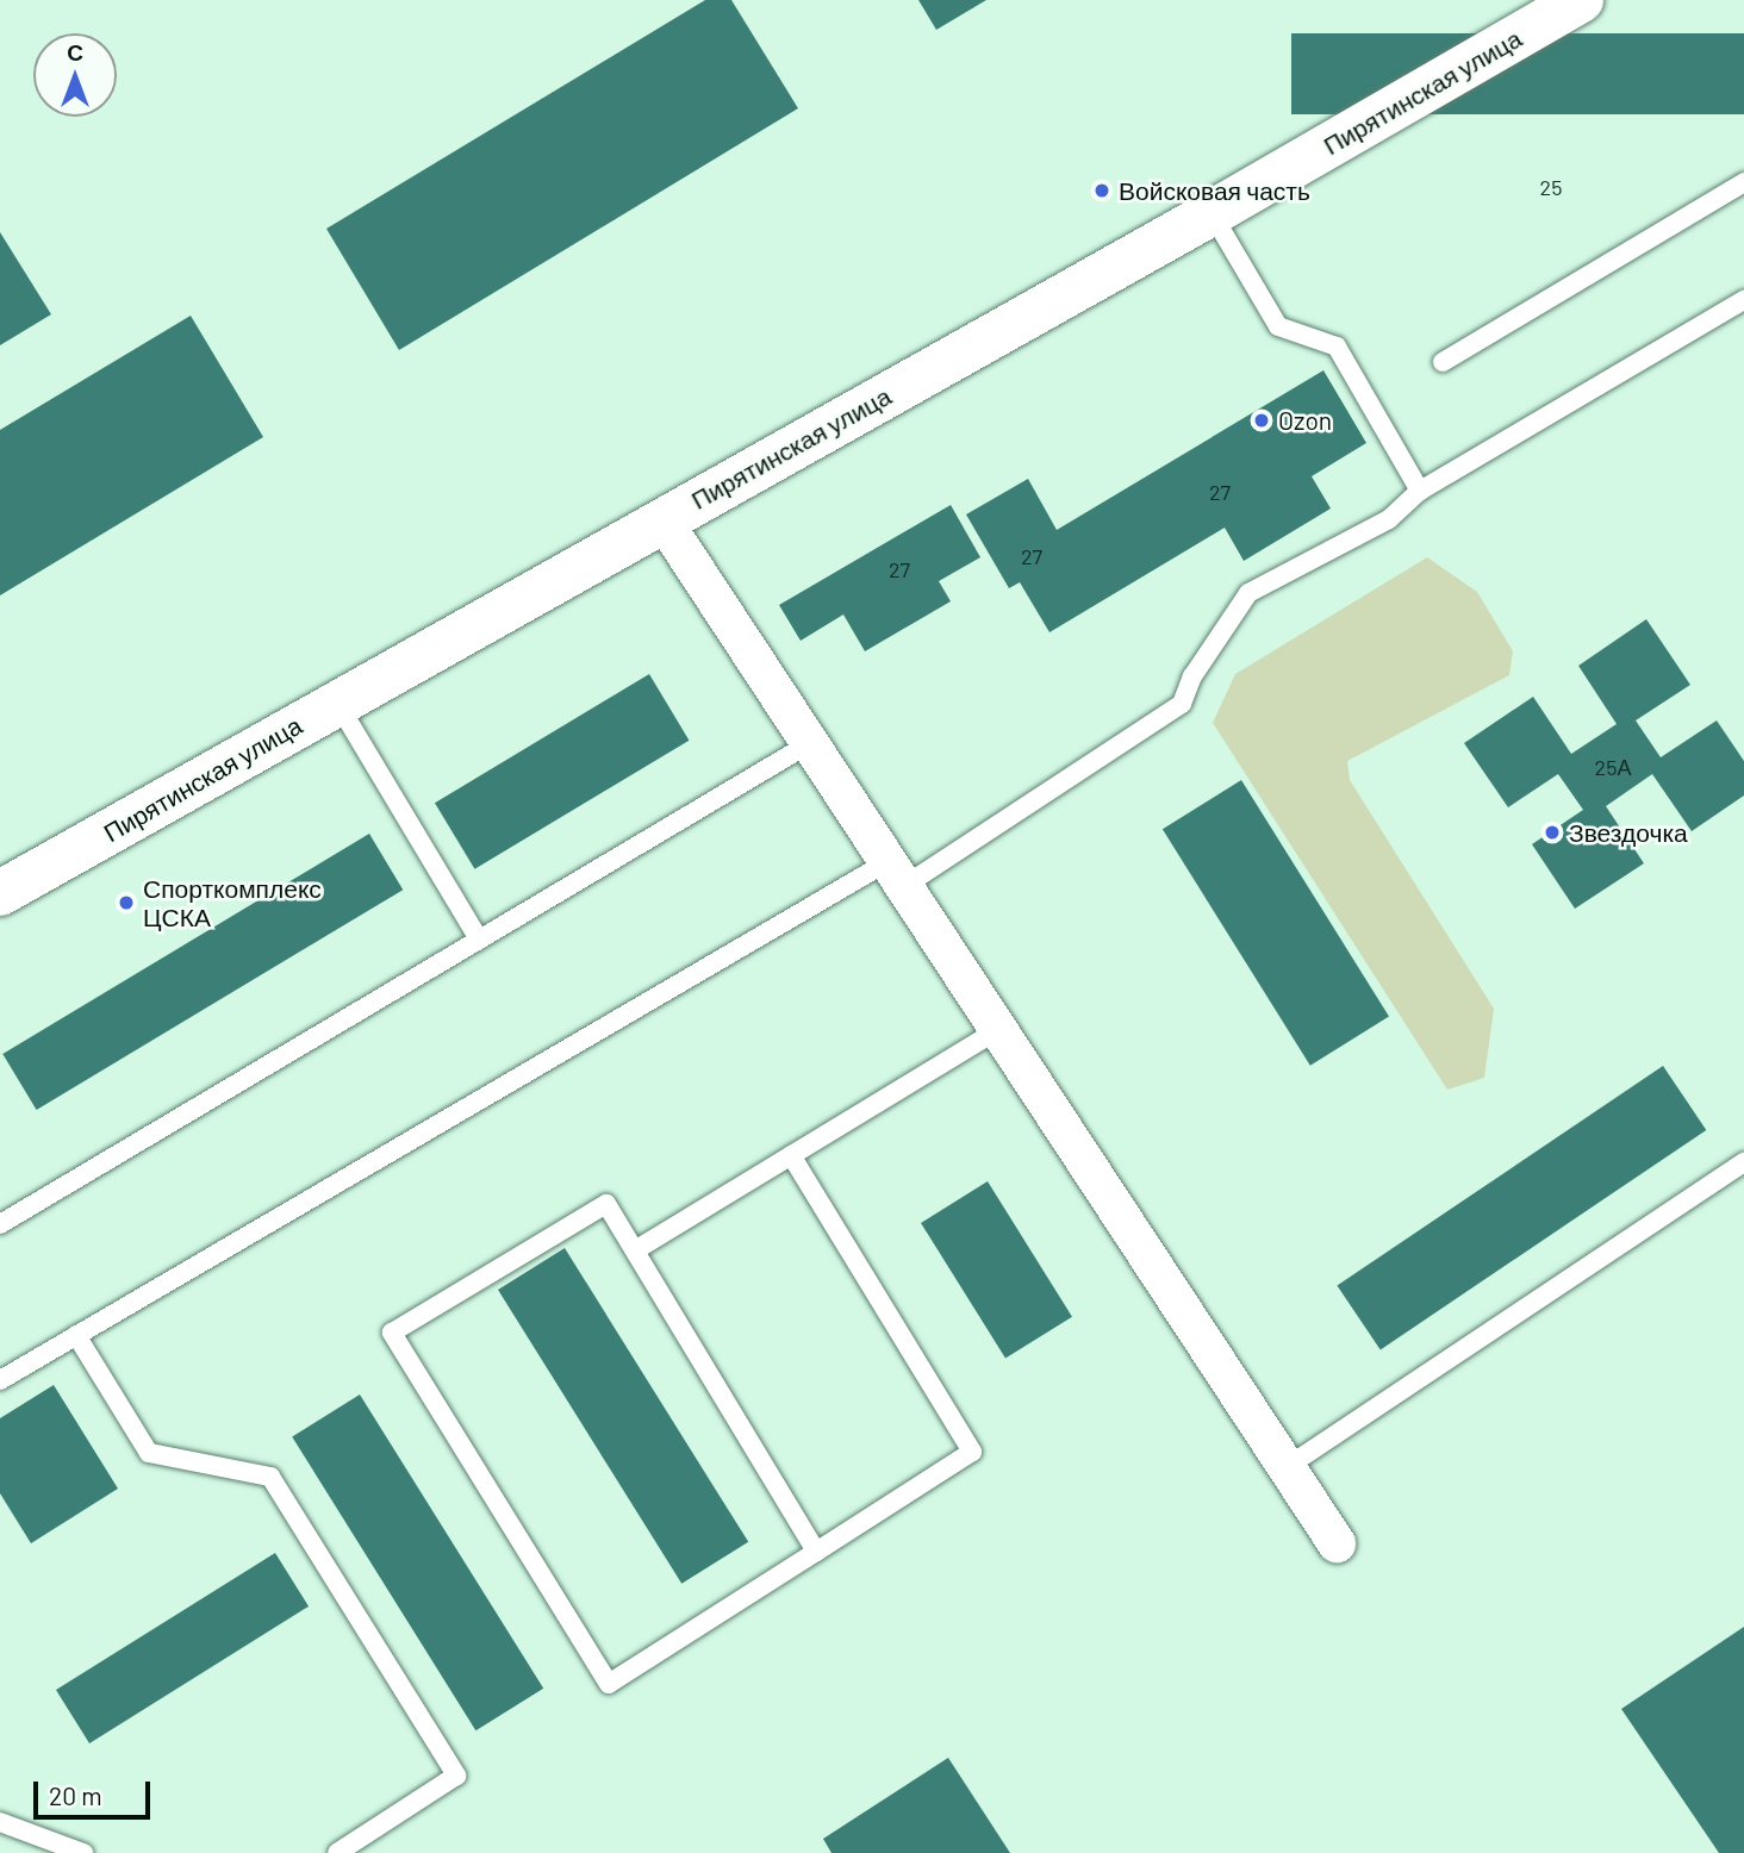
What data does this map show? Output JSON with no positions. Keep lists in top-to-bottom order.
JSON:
{
  "streets": {
    "street": ["Пирятинская улица"]
  },
  "places": [
    "Войсковая часть",
    "Ozon",
    "Звездочка",
    "Спорткомплекс ЦСКА"
  ],
  "house_numbers": [
    "25",
    "27",
    "27",
    "27",
    "25А"
  ],
  "scale_bar": "20 m",
  "north": "top"
}
